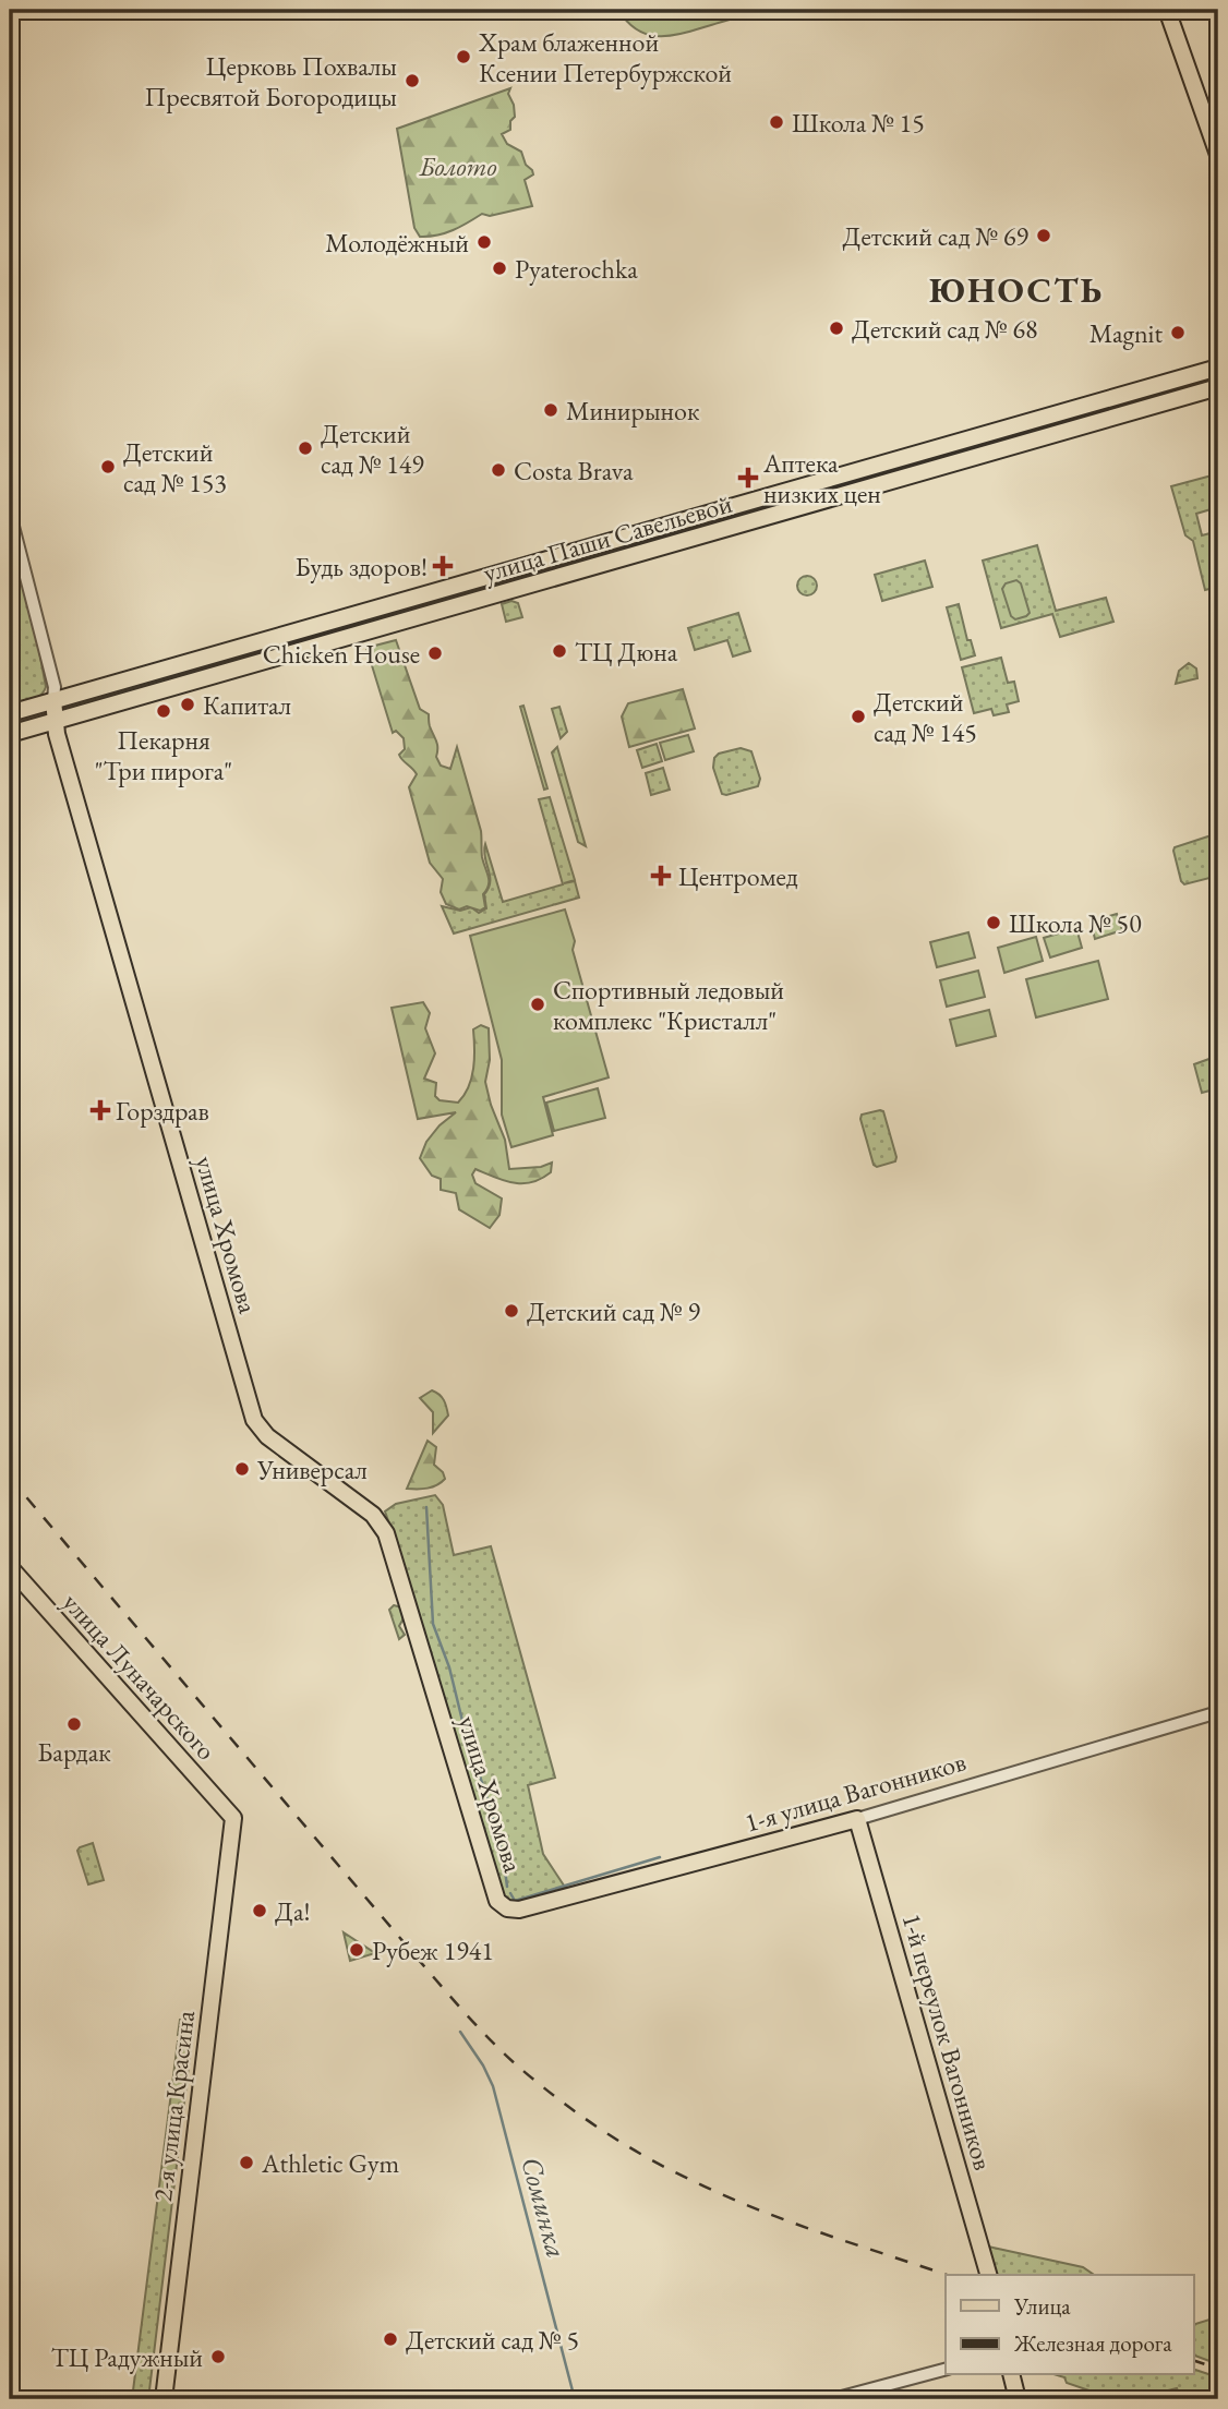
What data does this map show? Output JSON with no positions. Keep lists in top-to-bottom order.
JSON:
{
  "streets": {
    "main road": [
      "улица Паши Савельевой",
      "улица Хромова",
      "улица Луначарского",
      "1-я улица Вагонников",
      "1-й переулок Вагонников",
      "2-я улица Красина"
    ]
  },
  "crossings": [
    ["улица Паши Савельевой", "улица Хромова"],
    ["улица Хромова", "1-я улица Вагонников"],
    ["улица Луначарского", "2-я улица Красина"],
    ["1-я улица Вагонников", "1-й переулок Вагонников"]
  ],
  "districts": ["ЮНОСТЬ"],
  "water": ["Соминка"],
  "parks": ["Болото"],
  "places": {
    "other": [
      "Храм блаженной Ксении Петербуржской",
      "Церковь Похвалы Пресвятой Богородицы",
      "Школа № 15",
      "Детский сад № 69",
      "Молодёжный",
      "Pyaterochka",
      "Детский сад № 68",
      "Magnit",
      "Минирынок",
      "Детский сад № 149",
      "Детский сад № 153",
      "Costa Brava",
      "ТЦ Дюна",
      "Chicken House",
      "Капитал",
      "Пекарня \"Три пирога\"",
      "Детский сад № 145",
      "Школа № 50",
      "Спортивный ледовый комплекс \"Кристалл\"",
      "Детский сад № 9",
      "Универсал",
      "Бардак",
      "Да!",
      "Рубеж 1941",
      "Athletic Gym",
      "Детский сад № 5",
      "ТЦ Радужный"
    ],
    "health": [
      "Аптека низких цен",
      "Будь здоров!",
      "Центромед",
      "Горздрав"
    ]
  },
  "legend": ["Улица", "Железная дорога"]
}
